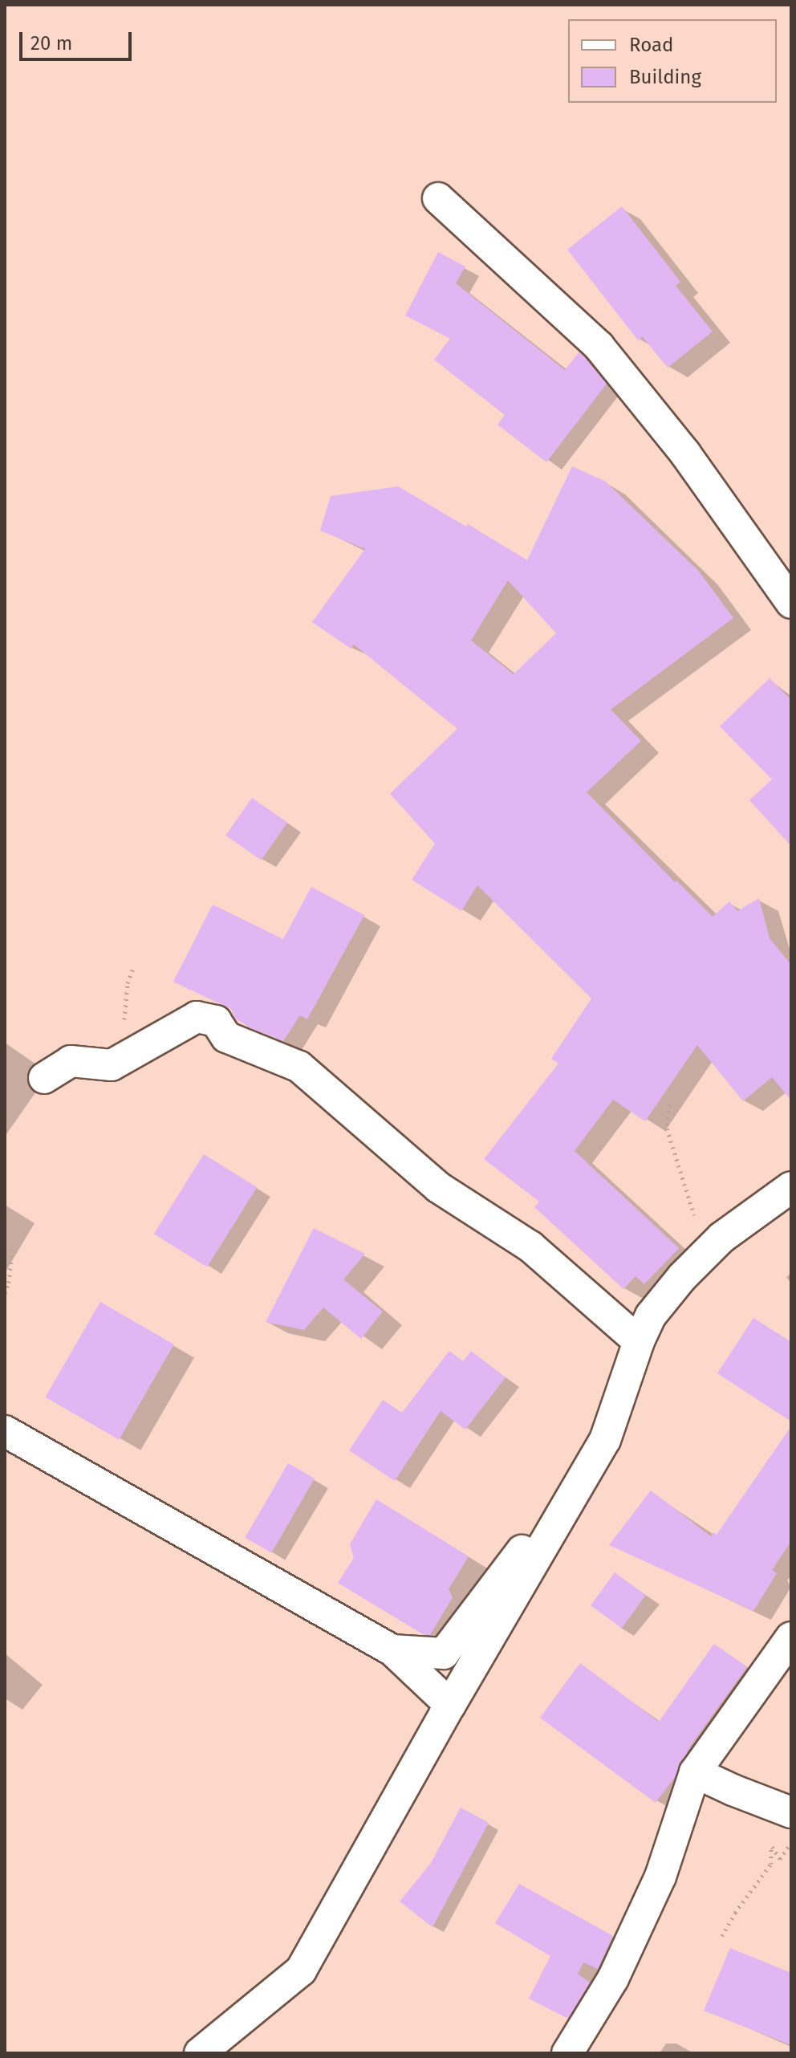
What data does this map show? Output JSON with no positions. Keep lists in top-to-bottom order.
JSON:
{
  "legend": ["Road", "Building"],
  "scale_bar": "20 m"
}
